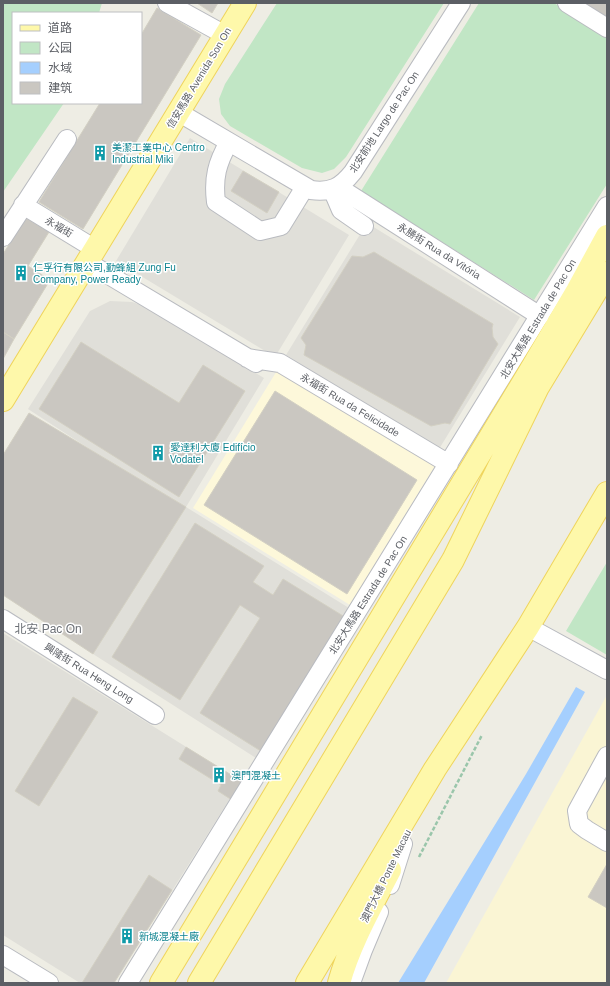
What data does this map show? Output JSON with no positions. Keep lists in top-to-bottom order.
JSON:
{
  "streets": {
    "main road": ["信安馬路 Avenida Son On", "北安大馬路 Estrada de Pac On", "澳門大橋 Ponte Macau"],
    "street": [
      "北安前地 Largo de Pac On",
      "永福街",
      "永勝街 Rua da Vitória",
      "永福街 Rua da Felicidade",
      "興隆街 Rua Heng Long"
    ]
  },
  "crossings": [
    ["信安馬路 Avenida Son On", "永福街"],
    ["信安馬路 Avenida Son On", "永福街 Rua da Felicidade"],
    ["北安前地 Largo de Pac On", "永勝街 Rua da Vitória"],
    ["永福街", "永福街 Rua da Felicidade"],
    ["永勝街 Rua da Vitória", "北安大馬路 Estrada de Pac On"],
    ["北安大馬路 Estrada de Pac On", "永福街 Rua da Felicidade"]
  ],
  "districts": ["北安 Pac On"],
  "places": {
    "building": [
      "美潔工業中心 Centro Industrial Miki",
      "仁孚行有限公司,勤蜂組 Zung Fu Company, Power Ready",
      "愛達利大廈 Edifício Vodatel",
      "澳門混凝土",
      "新城混凝土廠"
    ]
  },
  "legend": [
    "道路",
    "公园",
    "水域",
    "建筑"
  ]
}
